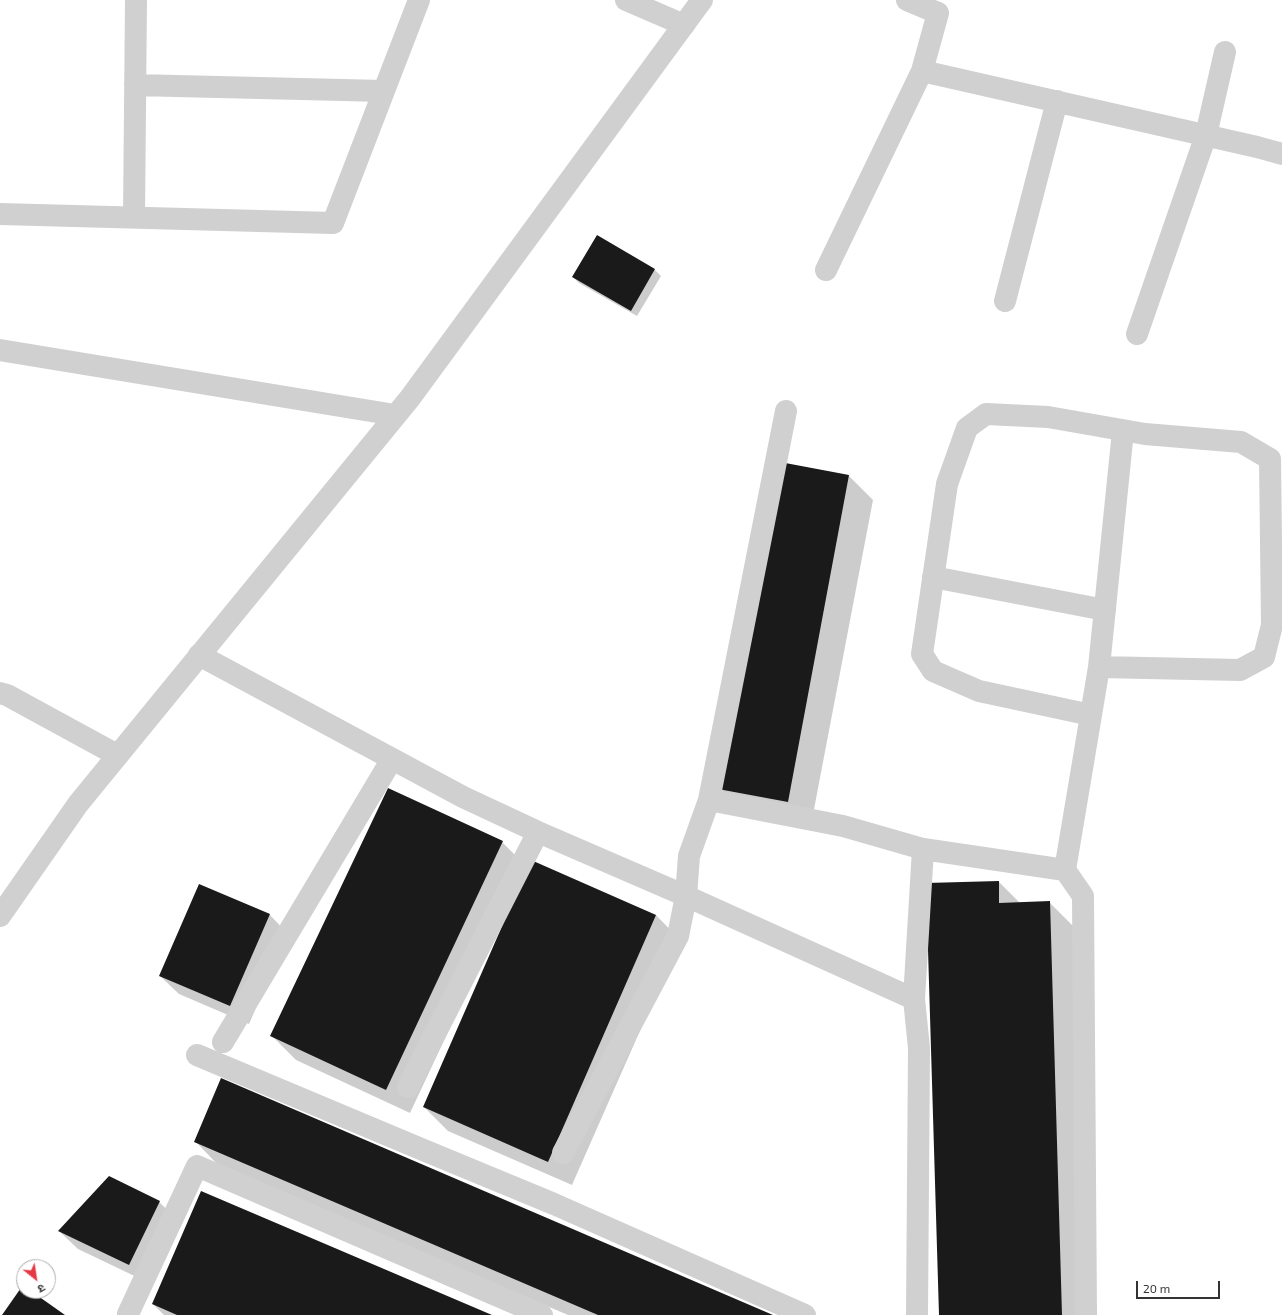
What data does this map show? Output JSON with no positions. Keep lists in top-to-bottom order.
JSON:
{
  "scale_bar": "20 m",
  "north": "bottom right"
}
